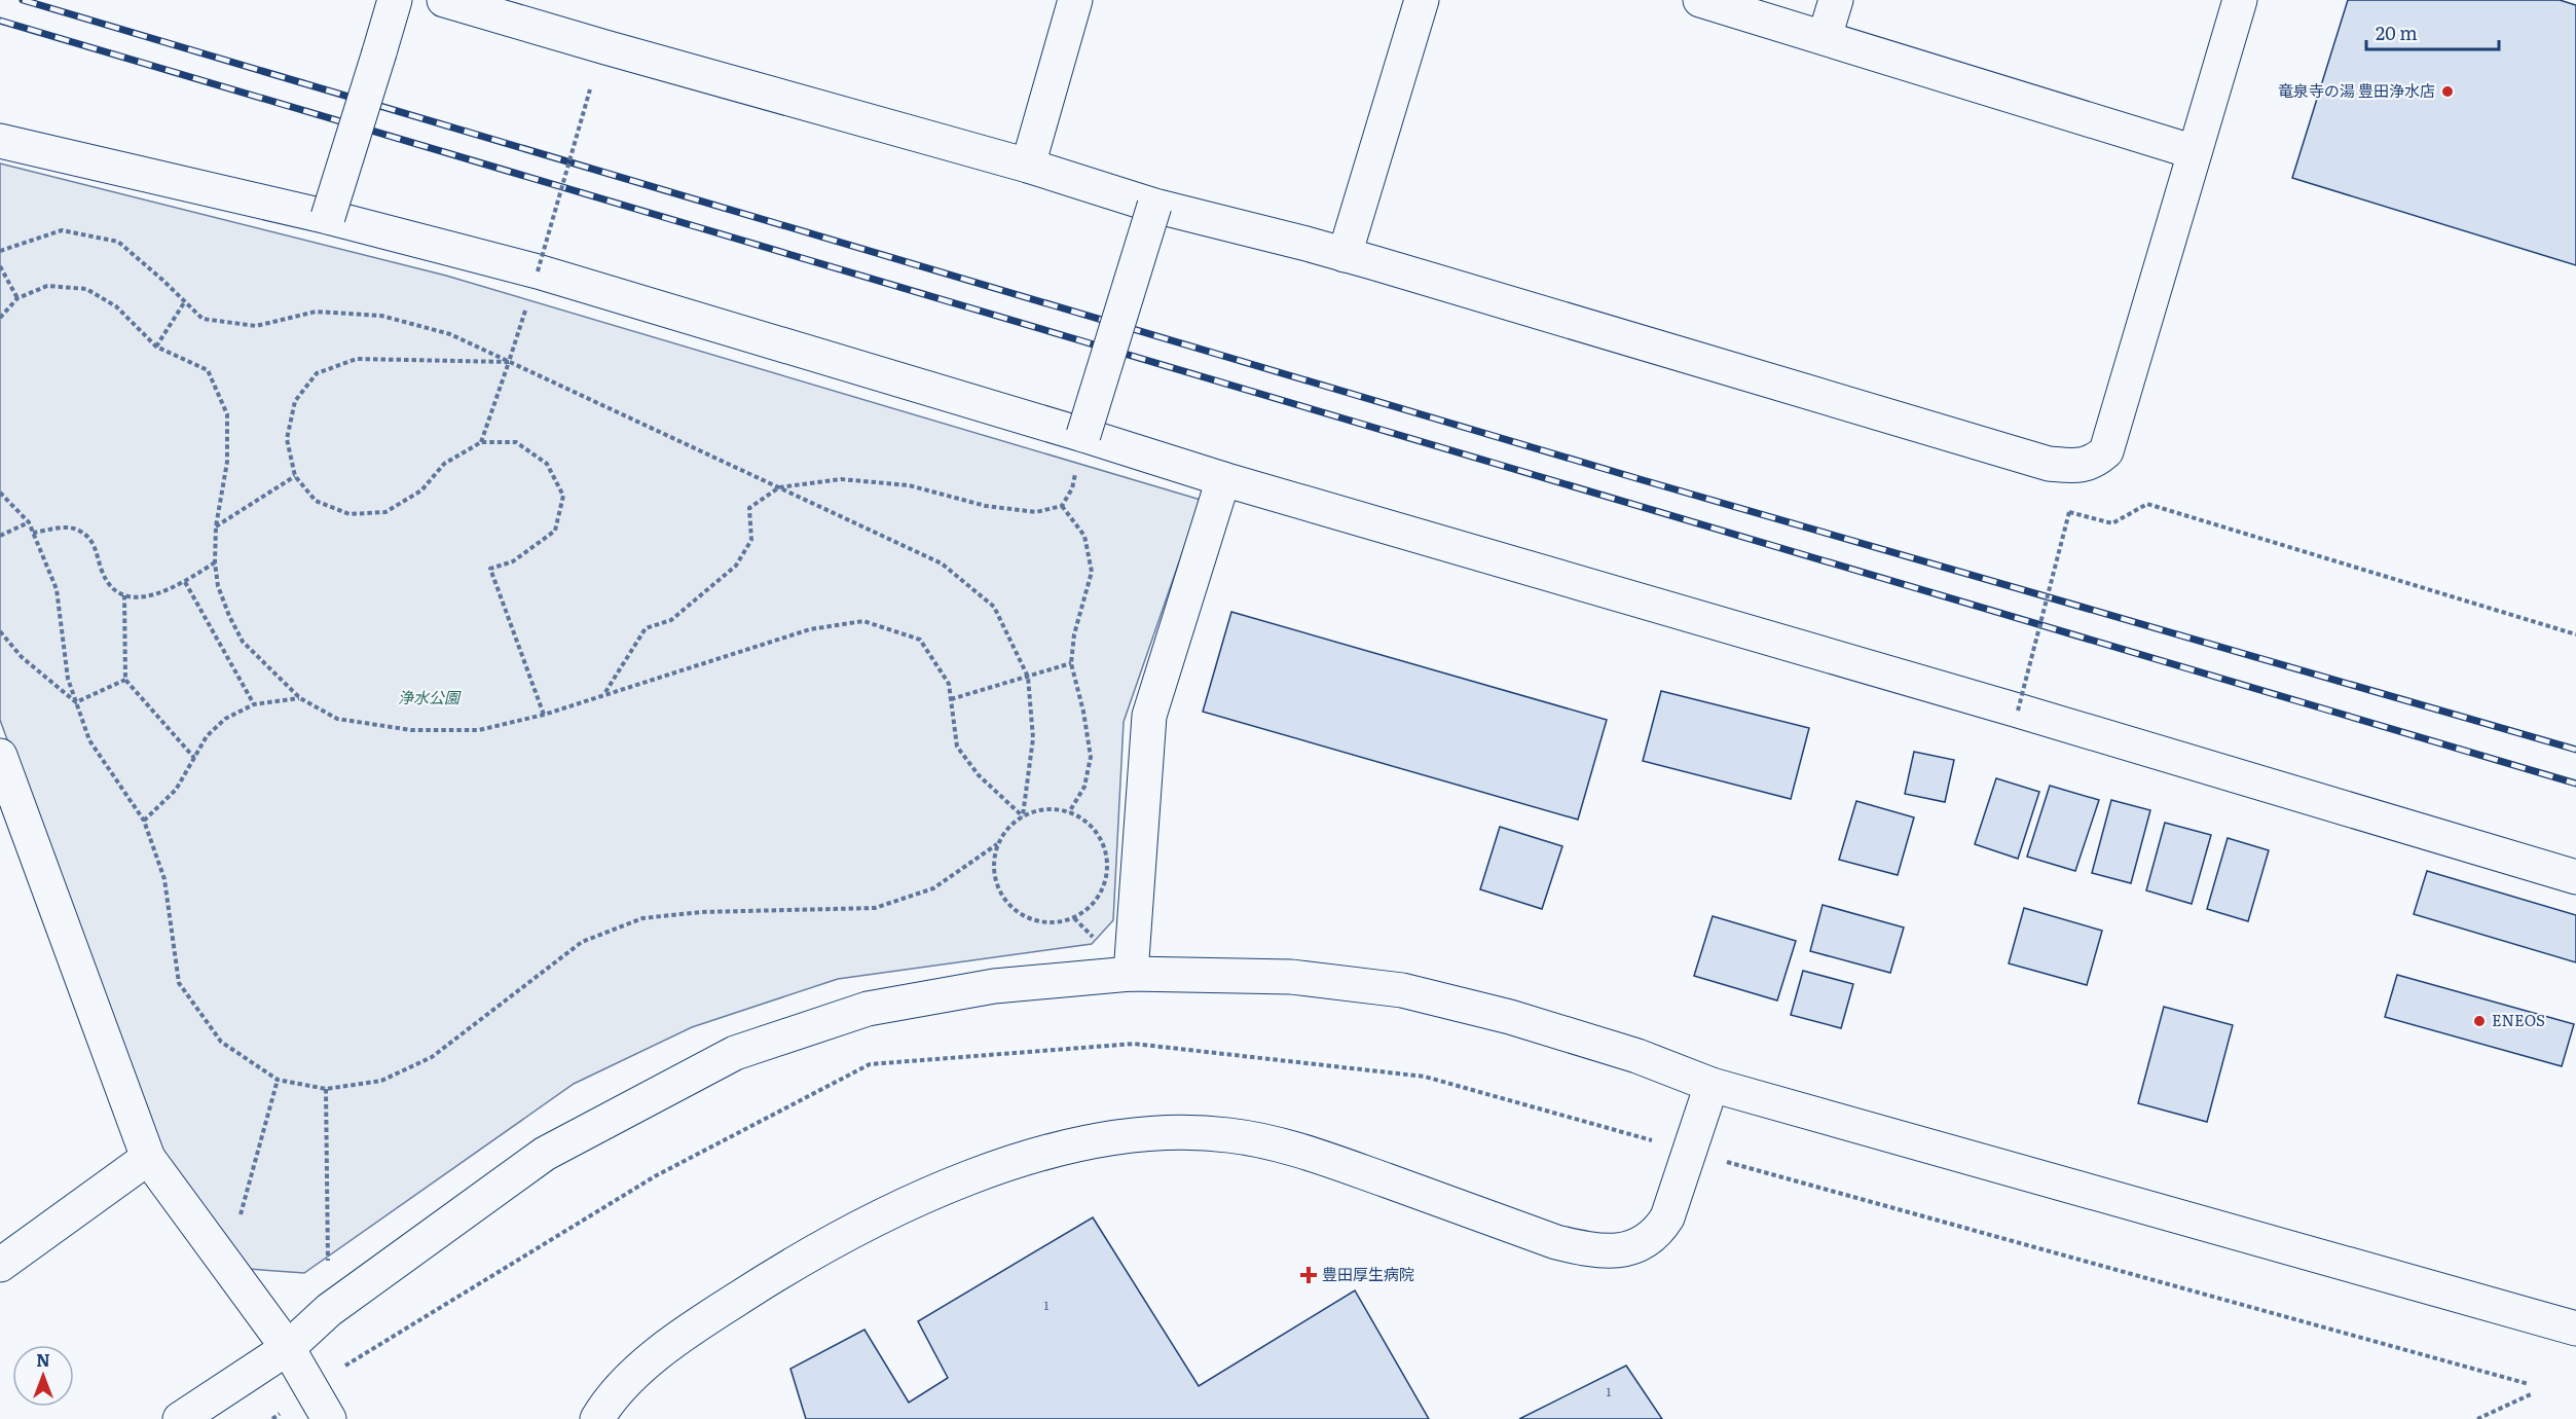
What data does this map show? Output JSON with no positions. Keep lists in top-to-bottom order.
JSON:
{
  "parks": ["浄水公園"],
  "places": {
    "other": ["竜泉寺の湯 豊田浄水店", "ENEOS"],
    "health": ["豊田厚生病院"]
  },
  "house_numbers": ["1", "1"],
  "scale_bar": "20 m",
  "north": "top"
}
